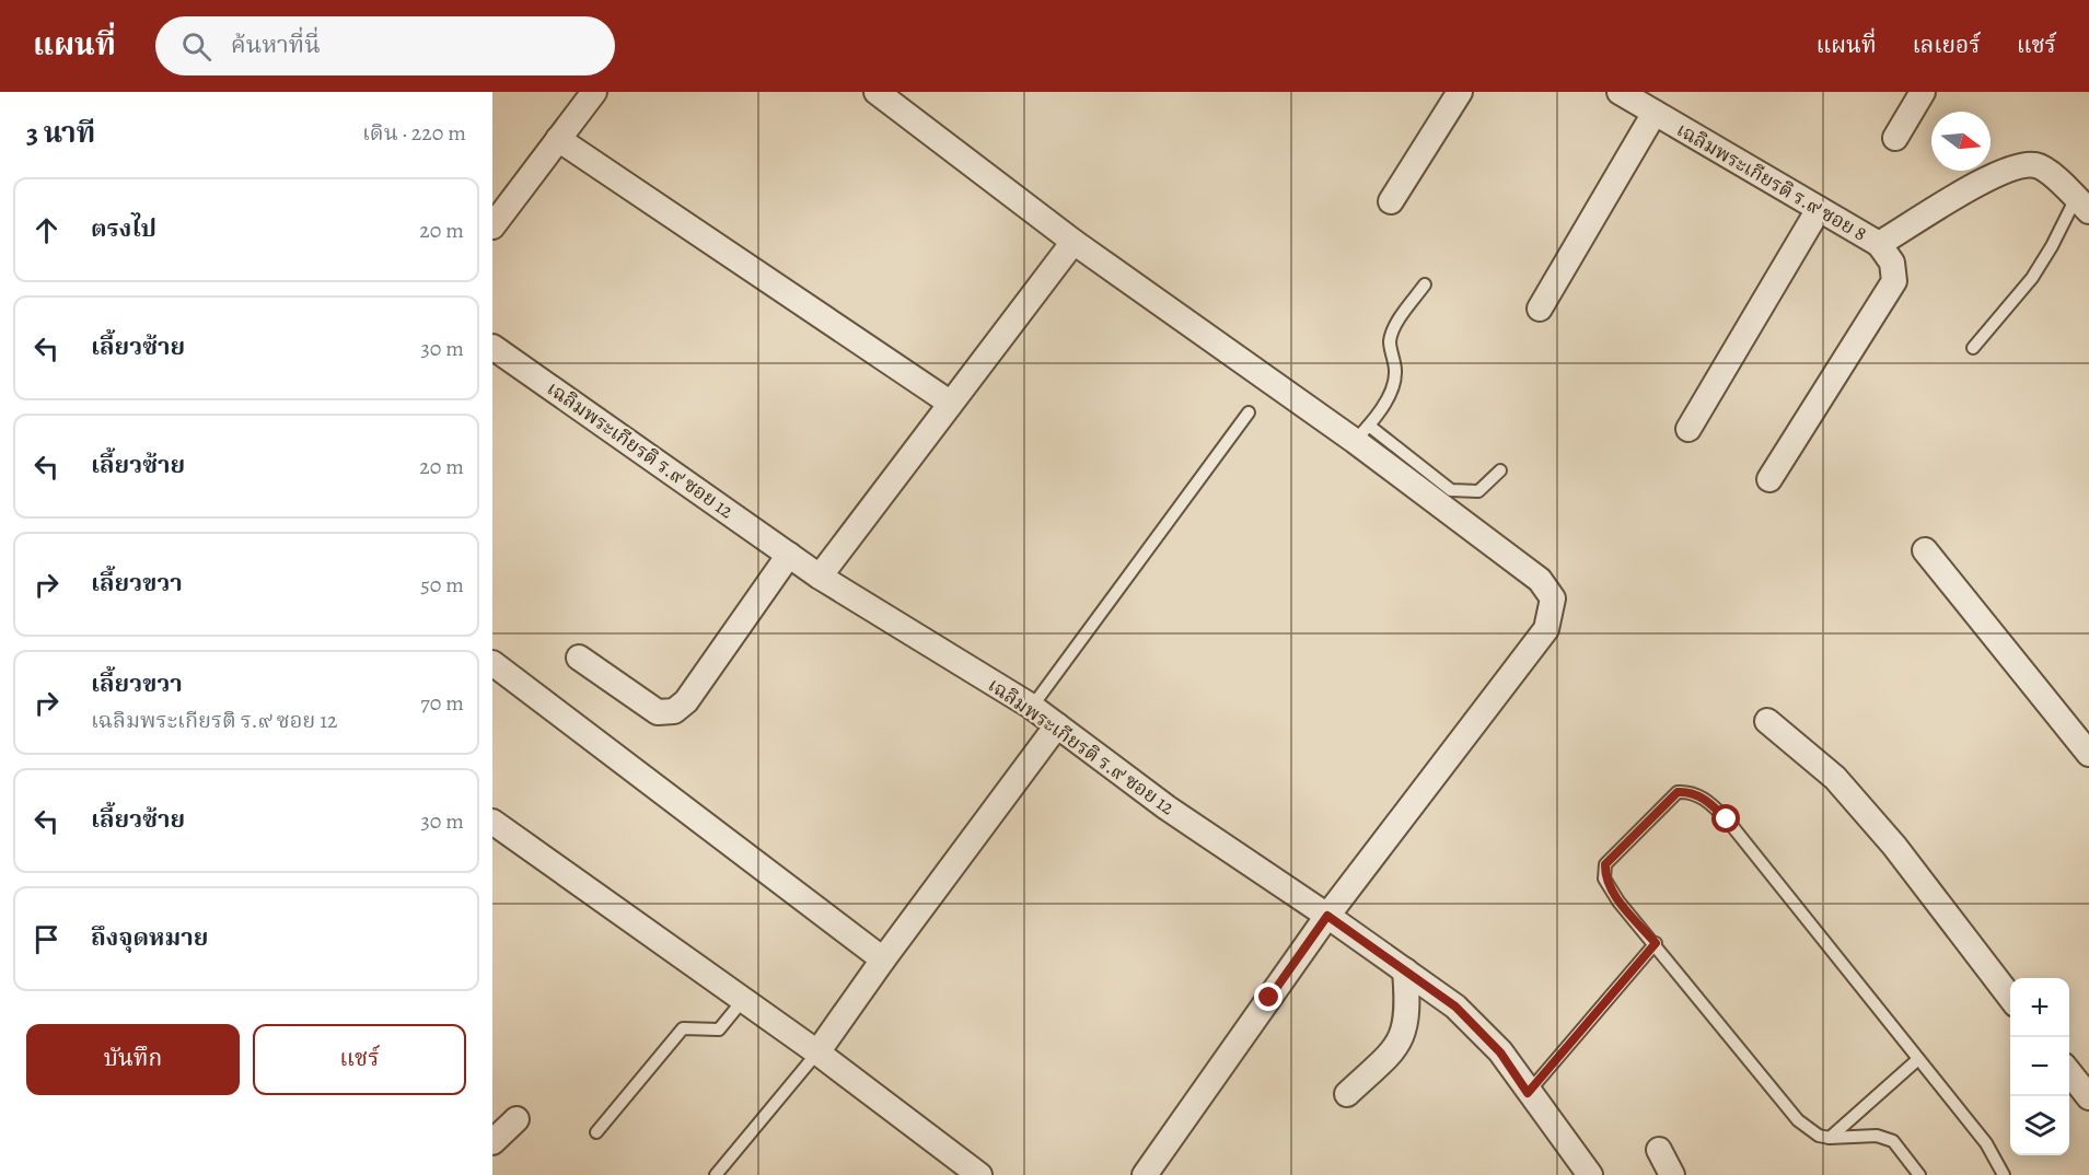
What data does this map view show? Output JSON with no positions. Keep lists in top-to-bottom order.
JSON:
{
  "streets": {
    "street": ["เฉลิมพระเกียรติ ร.๙ ซอย 8", "เฉลิมพระเกียรติ ร.๙ ซอย 12"]
  },
  "north": "right",
  "page": {
    "header": "แผนที่",
    "search": "ค้นหาที่นี่",
    "nav": ["แผนที่", "เลเยอร์", "แชร์"],
    "heading": ["3 นาที", "เดิน · 220 m"],
    "list": [
      ["ตรงไป", "20 m"],
      ["เลี้ยวซ้าย", "30 m"],
      ["เลี้ยวซ้าย", "20 m"],
      ["เลี้ยวขวา", "50 m"],
      ["เลี้ยวขวา", "เฉลิมพระเกียรติ ร.๙ ซอย 12", "70 m"],
      ["เลี้ยวซ้าย", "30 m"],
      "ถึงจุดหมาย"
    ],
    "map_buttons": ["+", "−"],
    "buttons": ["บันทึก", "แชร์"]
  }
}
